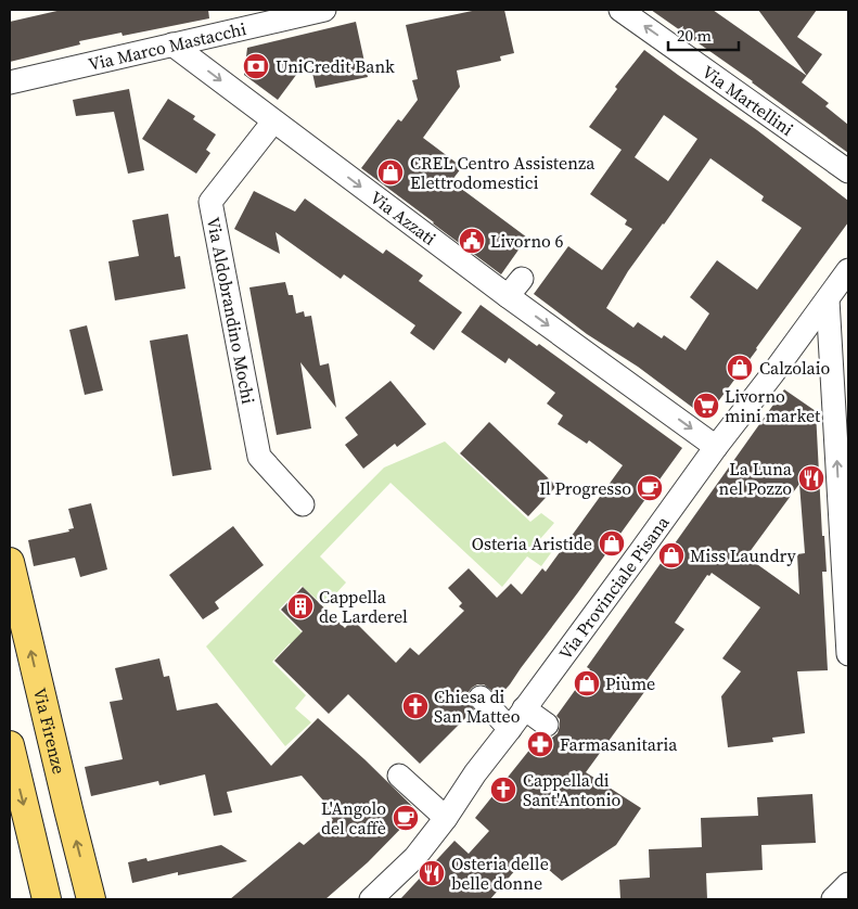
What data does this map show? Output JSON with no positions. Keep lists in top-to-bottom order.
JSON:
{
  "streets": {
    "main road": ["Via Firenze"],
    "street": [
      "Via Marco Mastacchi",
      "Via Martellini",
      "Via Azzati",
      "Via Aldobrandino Mochi",
      "Via Provinciale Pisana"
    ]
  },
  "crossings": [
    ["Via Marco Mastacchi", "Via Azzati"],
    ["Via Azzati", "Via Aldobrandino Mochi"],
    ["Via Azzati", "Via Provinciale Pisana"]
  ],
  "one_way": ["Via Martellini", "Via Azzati"],
  "places": {
    "bank": ["UniCredit Bank"],
    "shop": [
      "CREL Centro Assistenza Elettrodomestici",
      "Calzolaio",
      "Osteria Aristide",
      "Miss Laundry",
      "Piùme"
    ],
    "public building": ["Livorno 6"],
    "supermarket": ["Livorno mini market"],
    "restaurant": ["La Luna nel Pozzo", "Osteria delle belle donne"],
    "cafe": ["Il Progresso", "L'Angolo del caffè"],
    "building": ["Cappella de Larderel"],
    "church": ["Chiesa di San Matteo", "Cappella di Sant'Antonio"],
    "pharmacy": ["Farmasanitaria"]
  },
  "scale_bar": "20 m"
}
